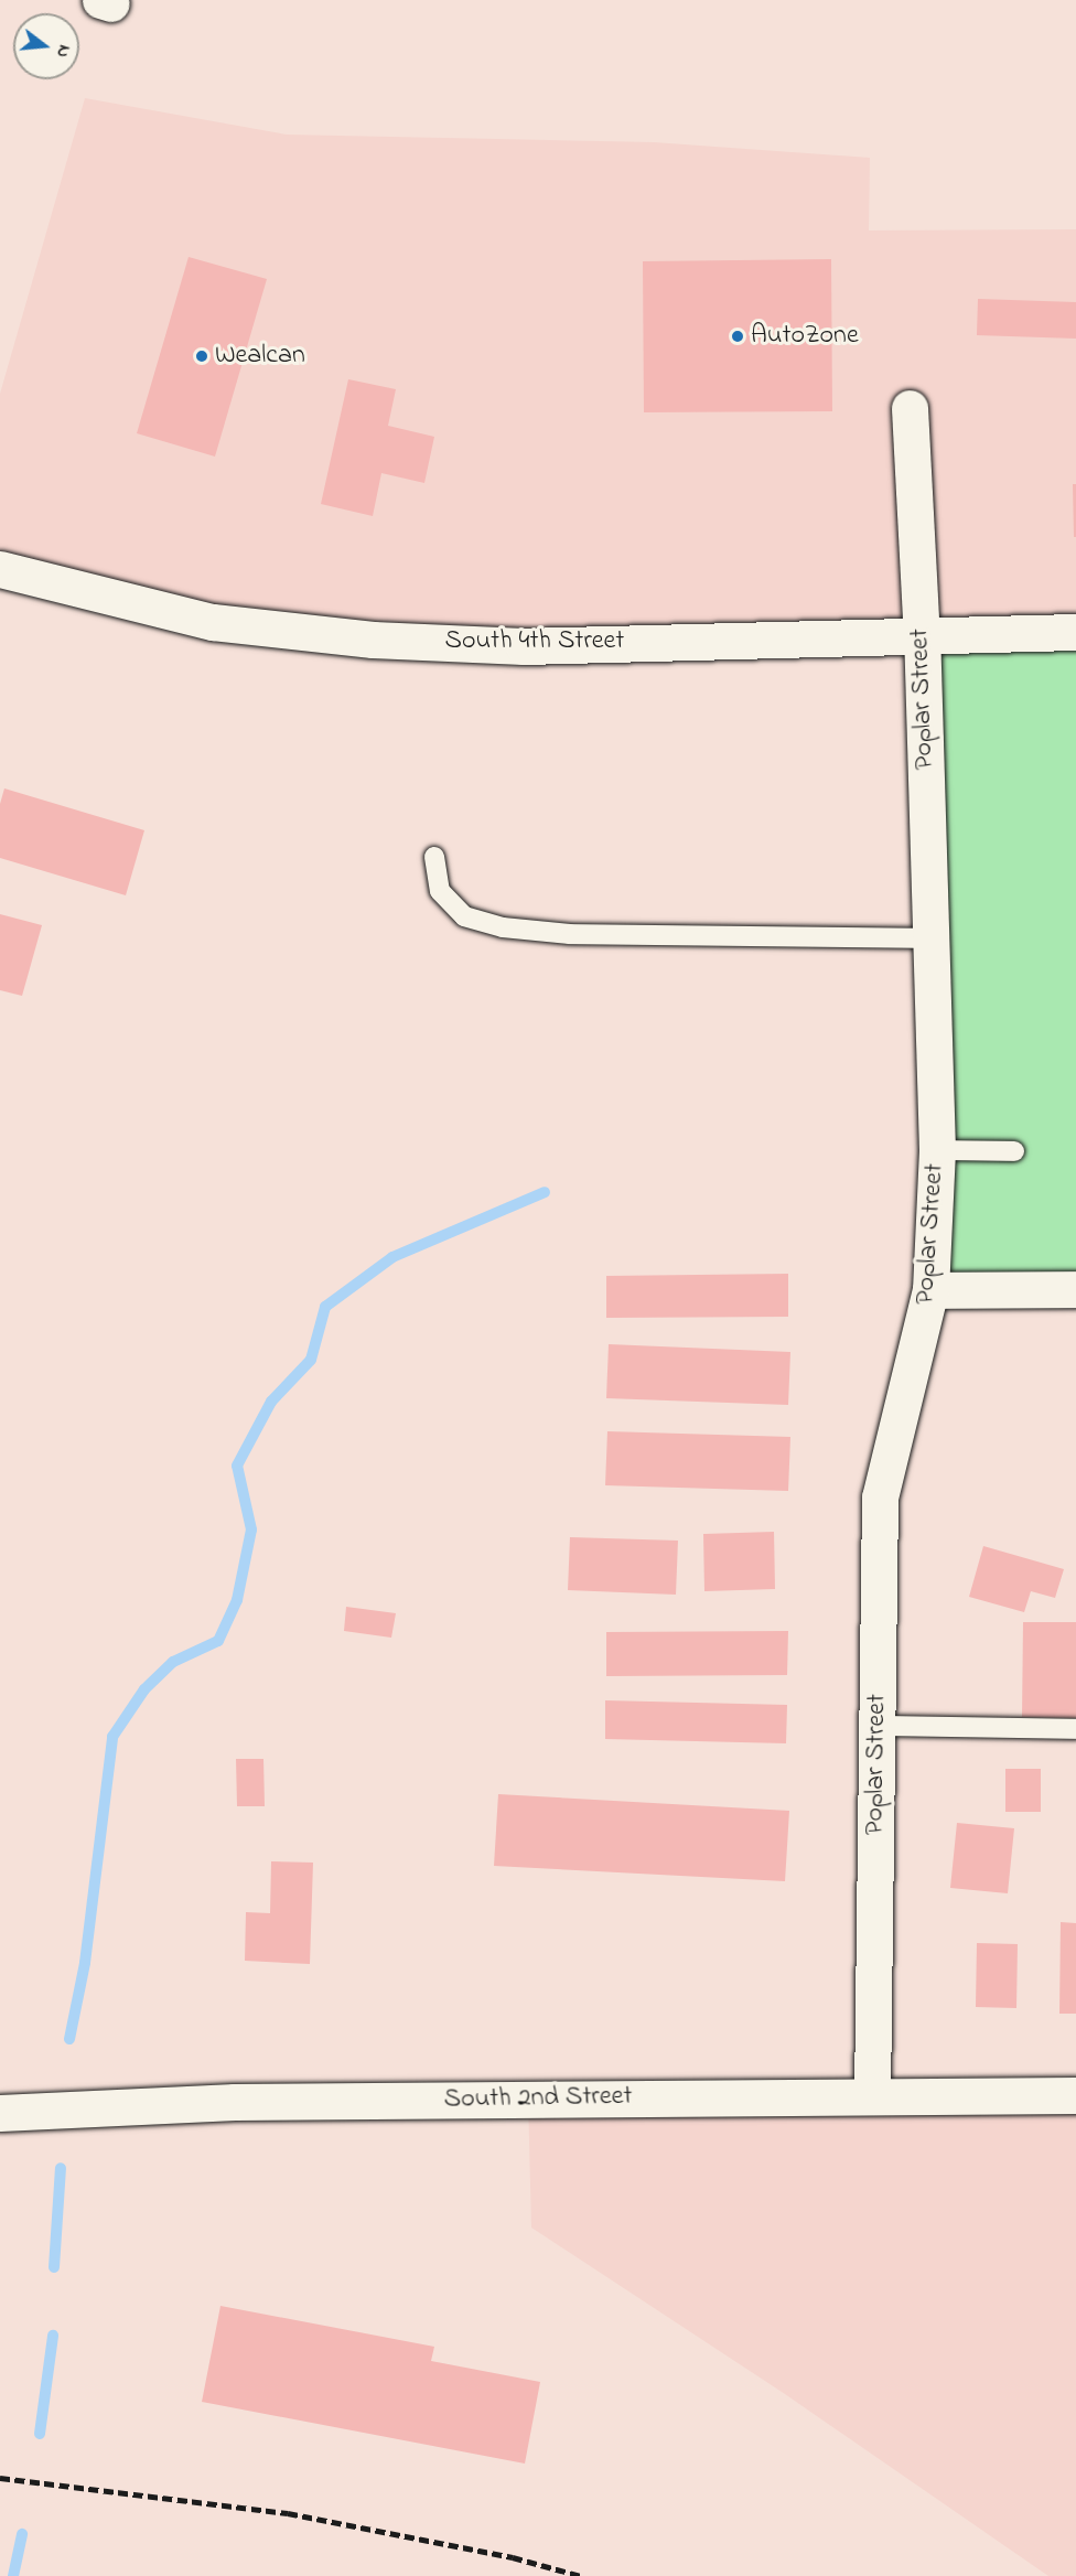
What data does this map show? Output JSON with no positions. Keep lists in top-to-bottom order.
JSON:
{
  "streets": {
    "main road": ["South 4th Street", "Poplar Street", "South 2nd Street"]
  },
  "crossings": [
    ["South 4th Street", "Poplar Street"],
    ["Poplar Street", "South 2nd Street"]
  ],
  "places": ["AutoZone", "Wealcan"],
  "north": "right"
}
